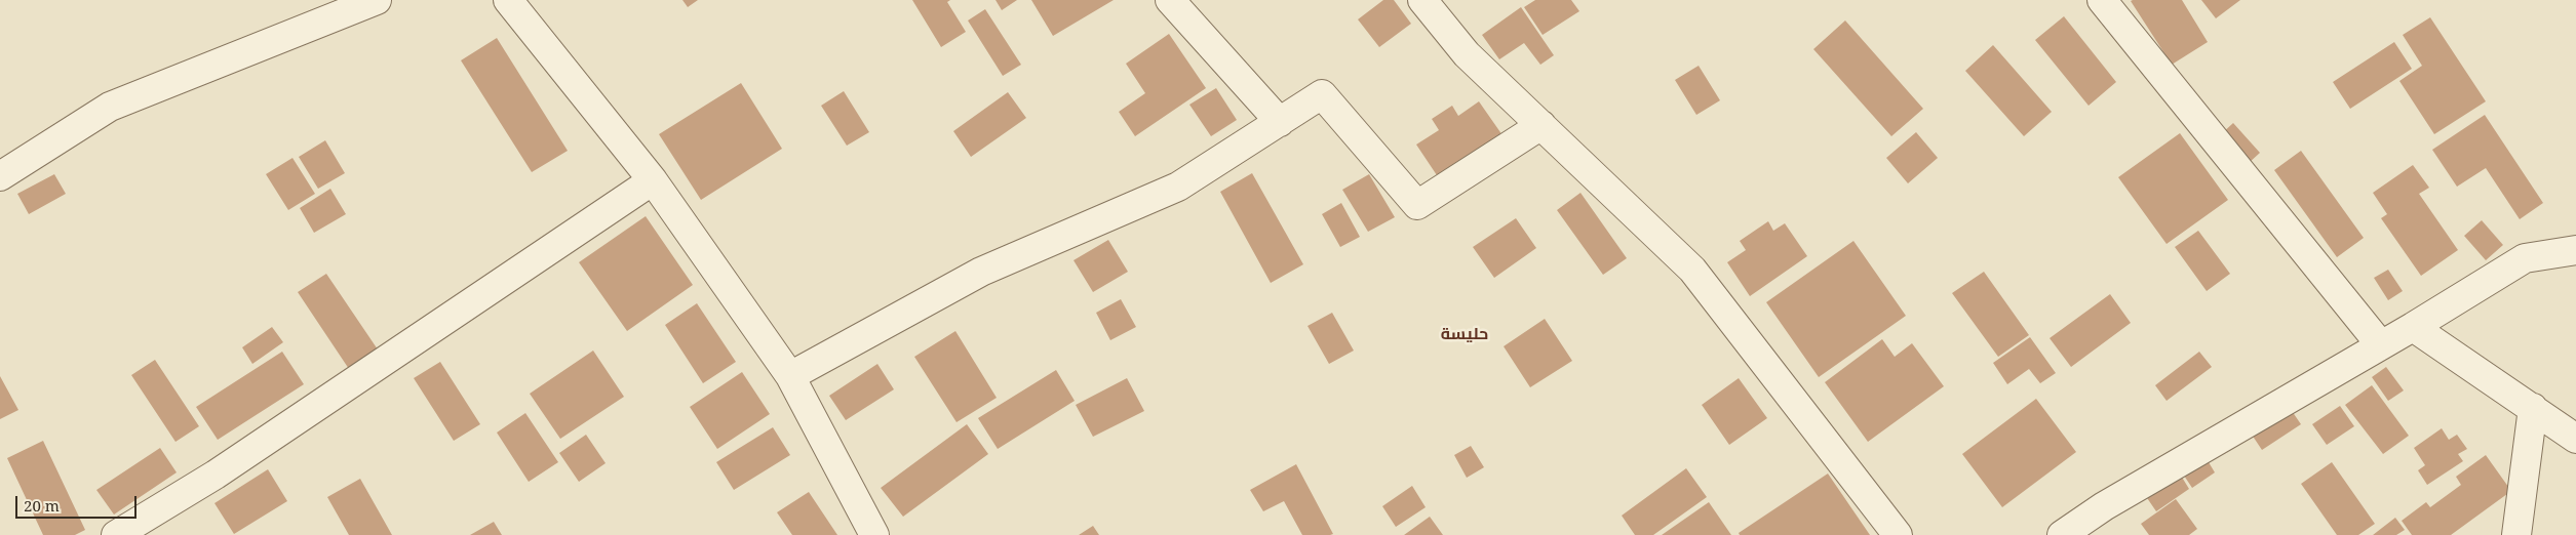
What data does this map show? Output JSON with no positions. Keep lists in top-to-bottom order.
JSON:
{
  "districts": ["حليسة"],
  "scale_bar": "20 m"
}
